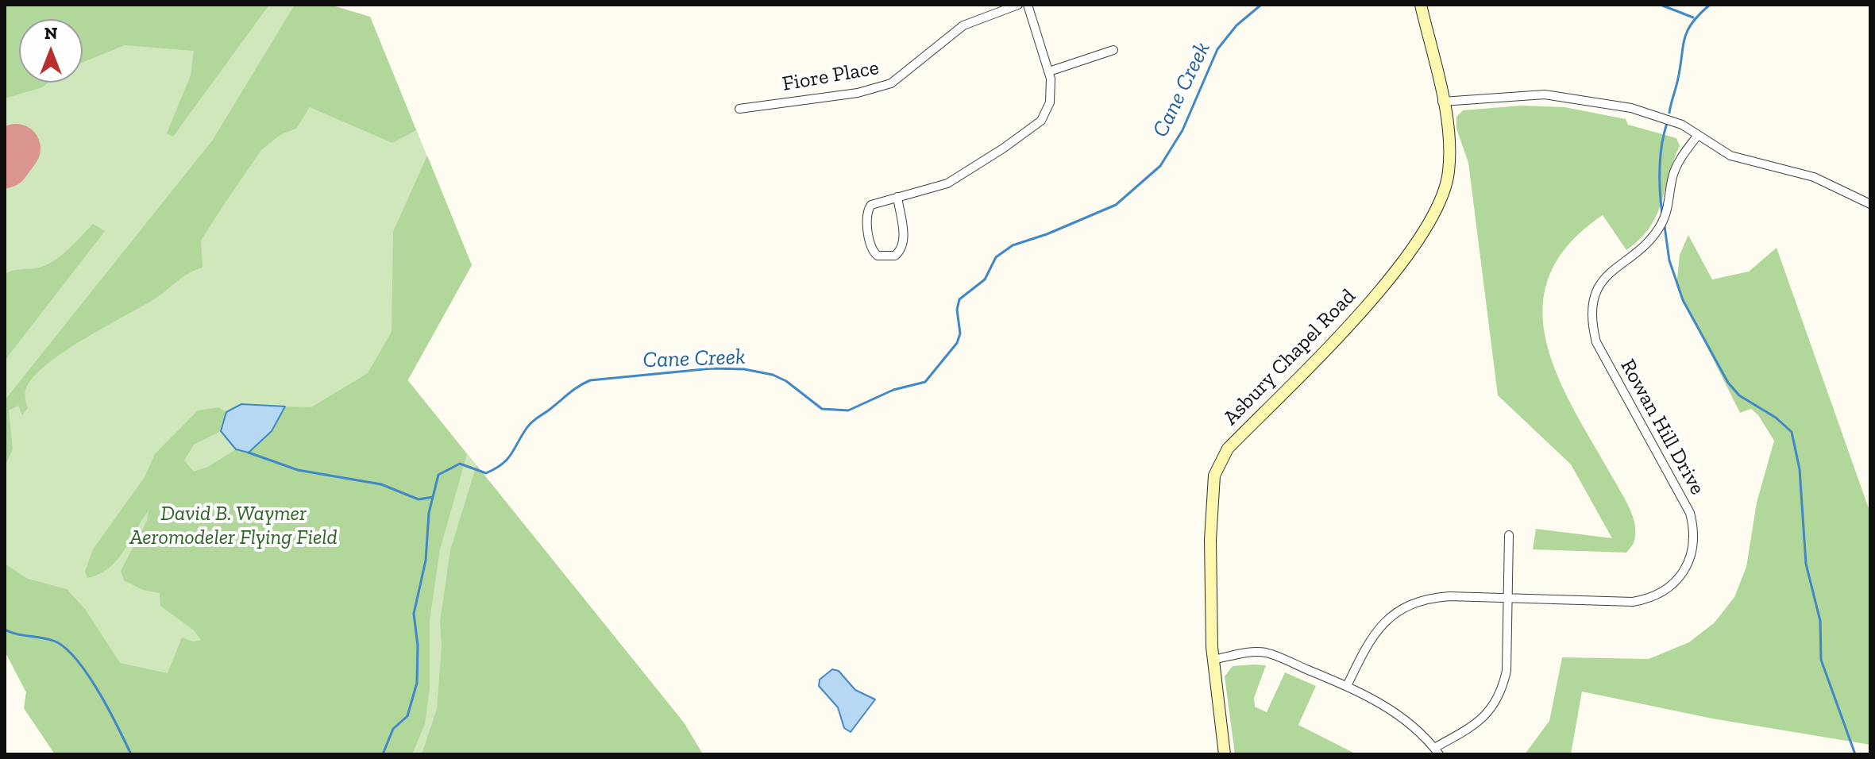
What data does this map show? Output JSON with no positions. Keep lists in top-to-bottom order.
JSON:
{
  "streets": {
    "main road": ["Asbury Chapel Road"],
    "street": ["Fiore Place", "Rowan Hill Drive"]
  },
  "water": ["Cane Creek"],
  "parks": ["David B. Waymer Aeromodeler Flying Field"],
  "north": "top"
}
